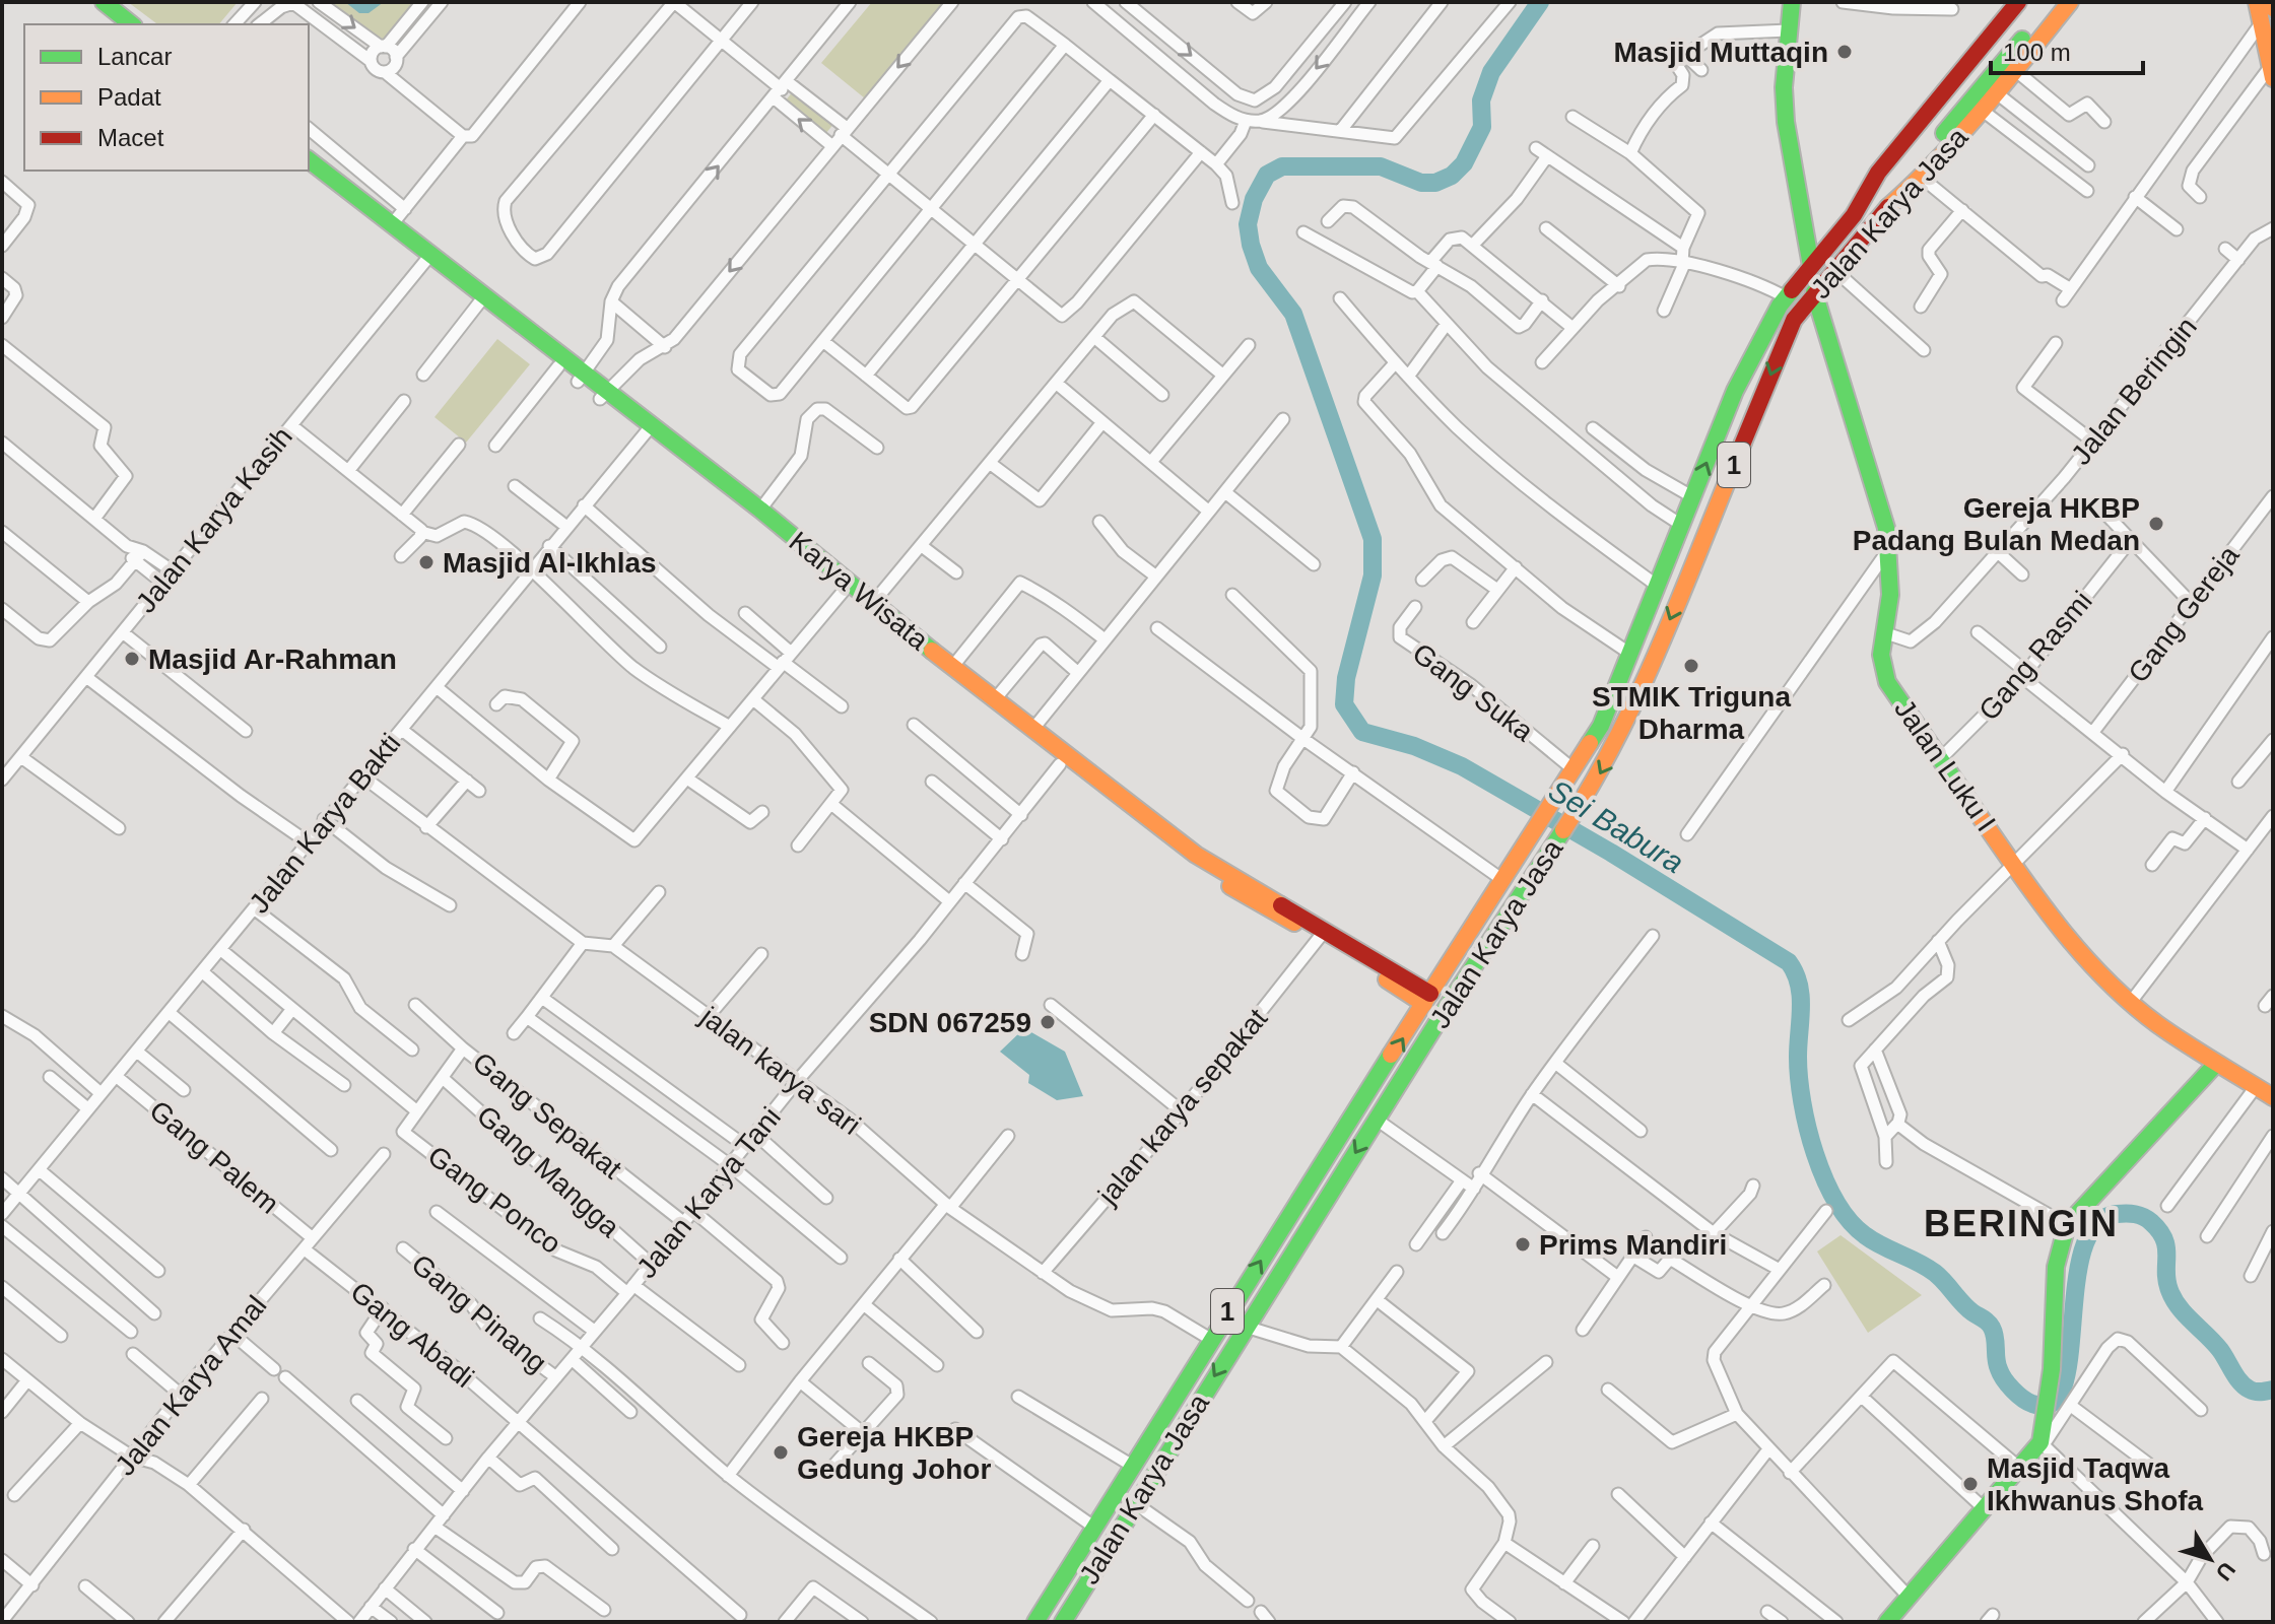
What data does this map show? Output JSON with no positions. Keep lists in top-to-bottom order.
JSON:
{
  "streets": {
    "main road": [
      "Jalan Karya Jasa",
      "1",
      "Karya Wisata",
      "Jalan Luku I"
    ],
    "street": [
      "Jalan Beringin",
      "Jalan Karya Kasih",
      "Gang Gereja",
      "Gang Rasmi",
      "Gang Suka",
      "Jalan Karya Bakti",
      "jalan karya sari",
      "jalan karya sepakat",
      "Gang Sepakat",
      "Gang Palem",
      "Gang Mangga",
      "Jalan Karya Tani",
      "Gang Ponco",
      "Gang Pinang",
      "Gang Abadi",
      "Jalan Karya Amal"
    ]
  },
  "crossings": [
    ["Jalan Karya Jasa", "1"],
    ["Jalan Karya Jasa", "Karya Wisata"],
    ["Jalan Karya Jasa", "Gang Suka"],
    ["Jalan Karya Jasa", "Jalan Luku I"],
    ["Jalan Karya Jasa", "jalan karya sari"],
    ["Jalan Beringin", "Jalan Luku I"],
    ["Karya Wisata", "Jalan Karya Bakti"],
    ["Karya Wisata", "jalan karya sepakat"],
    ["Karya Wisata", "Jalan Karya Tani"],
    ["Gang Rasmi", "Jalan Luku I"],
    ["Jalan Karya Bakti", "Gang Palem"],
    ["jalan karya sari", "jalan karya sepakat"],
    ["jalan karya sari", "Jalan Karya Tani"],
    ["Gang Sepakat", "Jalan Karya Tani"],
    ["Gang Palem", "Jalan Karya Amal"],
    ["Gang Mangga", "Jalan Karya Tani"],
    ["Jalan Karya Tani", "Gang Ponco"],
    ["Jalan Karya Tani", "Gang Pinang"],
    ["Jalan Karya Tani", "Gang Abadi"],
    ["Gang Abadi", "Jalan Karya Amal"]
  ],
  "districts": ["BERINGIN"],
  "water": ["Sei Babura"],
  "places": [
    "Masjid Muttaqin",
    "Gereja HKBP Padang Bulan Medan",
    "Masjid Al-Ikhlas",
    "Masjid Ar-Rahman",
    "STMIK Triguna Dharma",
    "SDN 067259",
    "Prims Mandiri",
    "Gereja HKBP Gedung Johor",
    "Masjid Taqwa Ikhwanus Shofa"
  ],
  "legend": ["Lancar", "Padat", "Macet"],
  "scale_bar": "100 m",
  "north": "bottom right"
}
